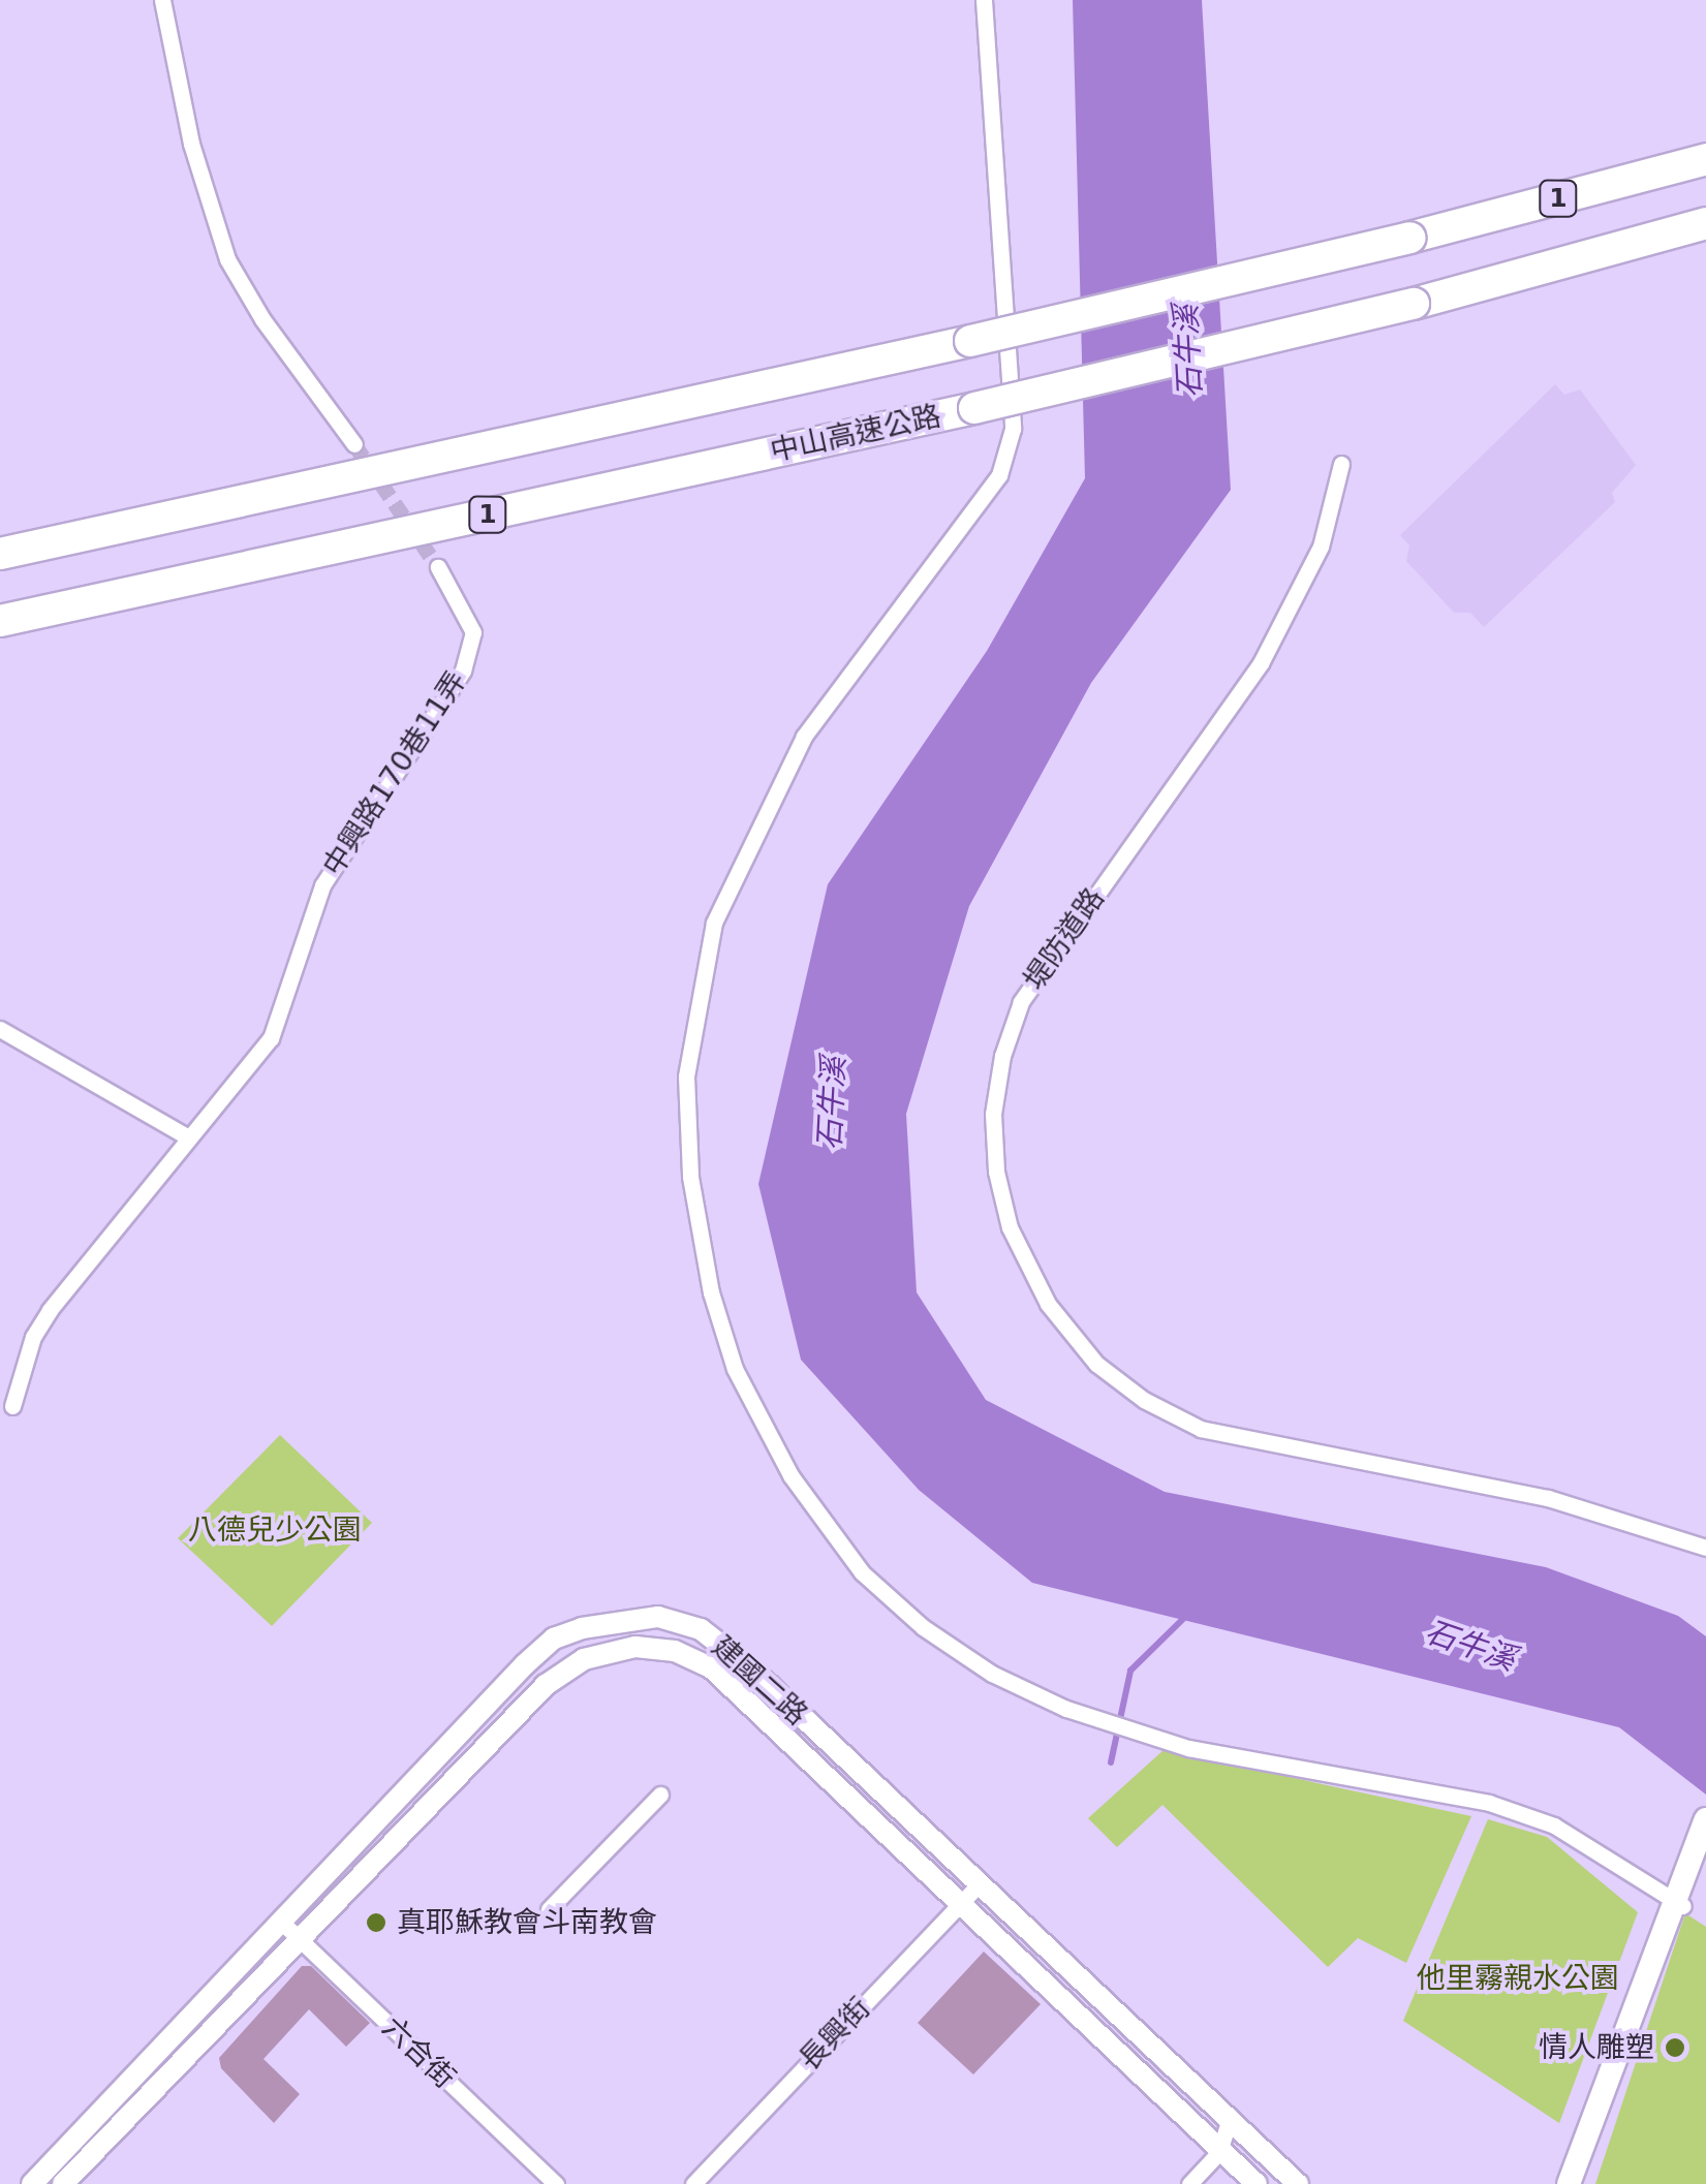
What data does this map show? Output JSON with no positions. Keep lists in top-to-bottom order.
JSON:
{
  "streets": {
    "highway": ["1", "中山高速公路"],
    "street": [
      "中興路170巷11弄",
      "堤防道路",
      "建國二路",
      "長興街",
      "六合街"
    ]
  },
  "crossings": [
    ["建國二路", "長興街"],
    ["建國二路", "六合街"]
  ],
  "water": ["石牛溪"],
  "parks": ["八德兒少公園", "他里霧親水公園"],
  "places": ["真耶穌教會斗南教會", "情人雕塑"]
}
